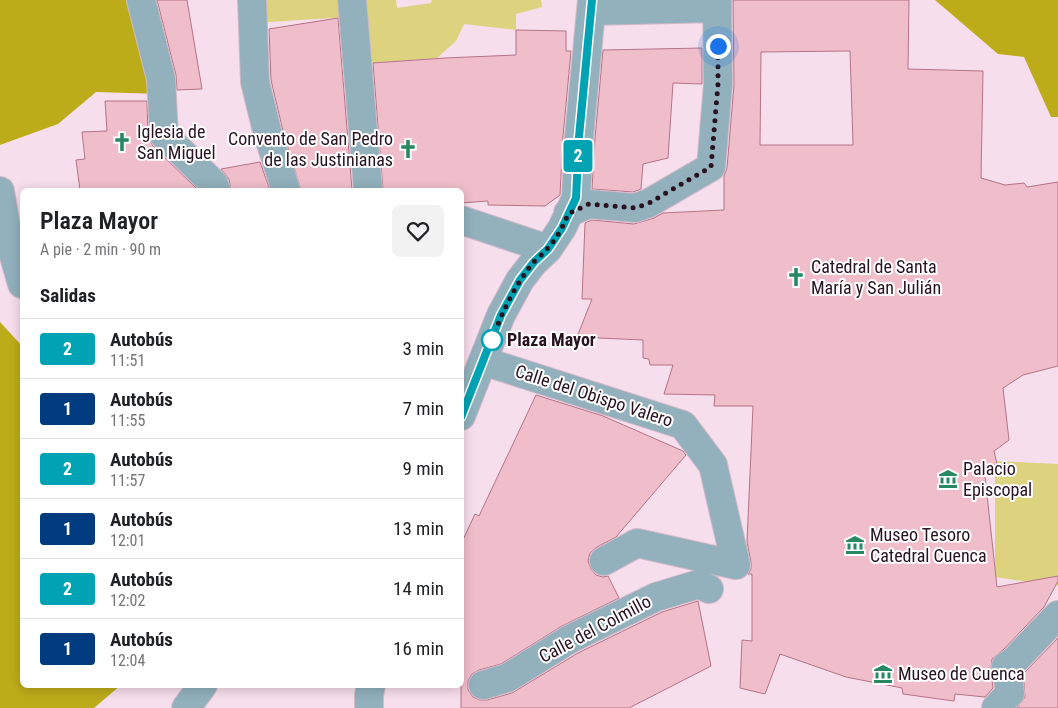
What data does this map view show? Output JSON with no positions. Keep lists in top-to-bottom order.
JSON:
{
  "streets": {
    "street": ["Calle del Obispo Valero", "Calle del Colmillo"]
  },
  "places": {
    "church": ["Iglesia de San Miguel", "Convento de San Pedro de las Justinianas", "Catedral de Santa María y San Julián"],
    "other": ["Plaza Mayor"],
    "museum": ["Palacio Episcopal", "Museo Tesoro Catedral Cuenca", "Museo de Cuenca"]
  },
  "lines": ["bus line 2"],
  "page": {
    "on_map": "2",
    "heading": [
      ["Plaza Mayor", "A pie · 2 min · 90 m"],
      "Salidas"
    ],
    "list": [
      {
        "mark": "2",
        "name": "Autobús",
        "note": "11:51",
        "value": "3 min"
      },
      {
        "mark": "1",
        "name": "Autobús",
        "note": "11:55",
        "value": "7 min"
      },
      {
        "mark": "2",
        "name": "Autobús",
        "note": "11:57",
        "value": "9 min"
      },
      {
        "mark": "1",
        "name": "Autobús",
        "note": "12:01",
        "value": "13 min"
      },
      {
        "mark": "2",
        "name": "Autobús",
        "note": "12:02",
        "value": "14 min"
      },
      {
        "mark": "1",
        "name": "Autobús",
        "note": "12:04",
        "value": "16 min"
      }
    ]
  }
}
